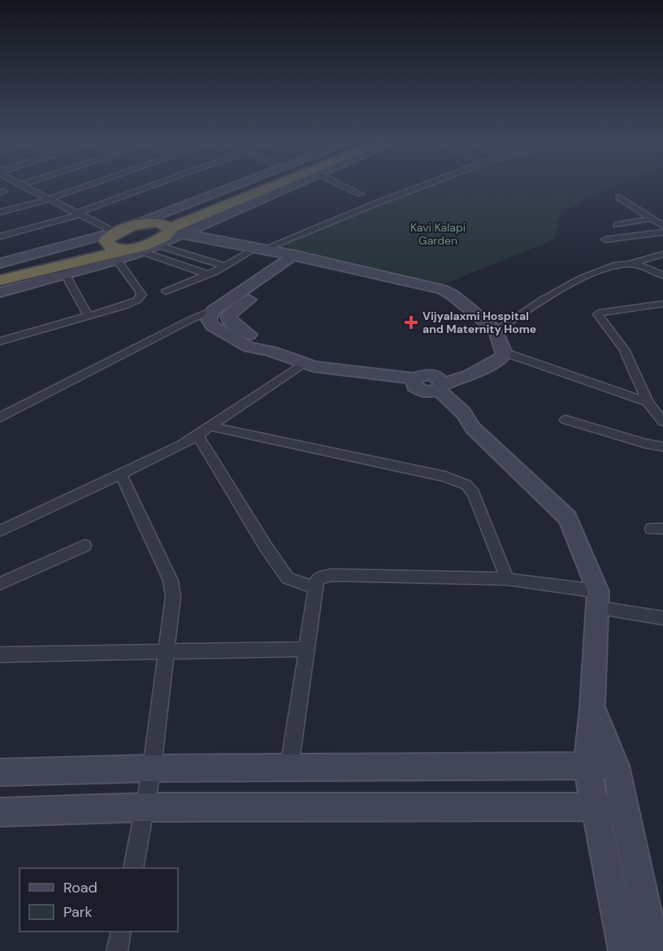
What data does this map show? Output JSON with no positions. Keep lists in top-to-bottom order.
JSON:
{
  "parks": ["Kavi Kalapi Garden"],
  "places": {
    "health": ["Vijyalaxmi Hospital and Maternity Home"]
  },
  "legend": ["Road", "Park"]
}
